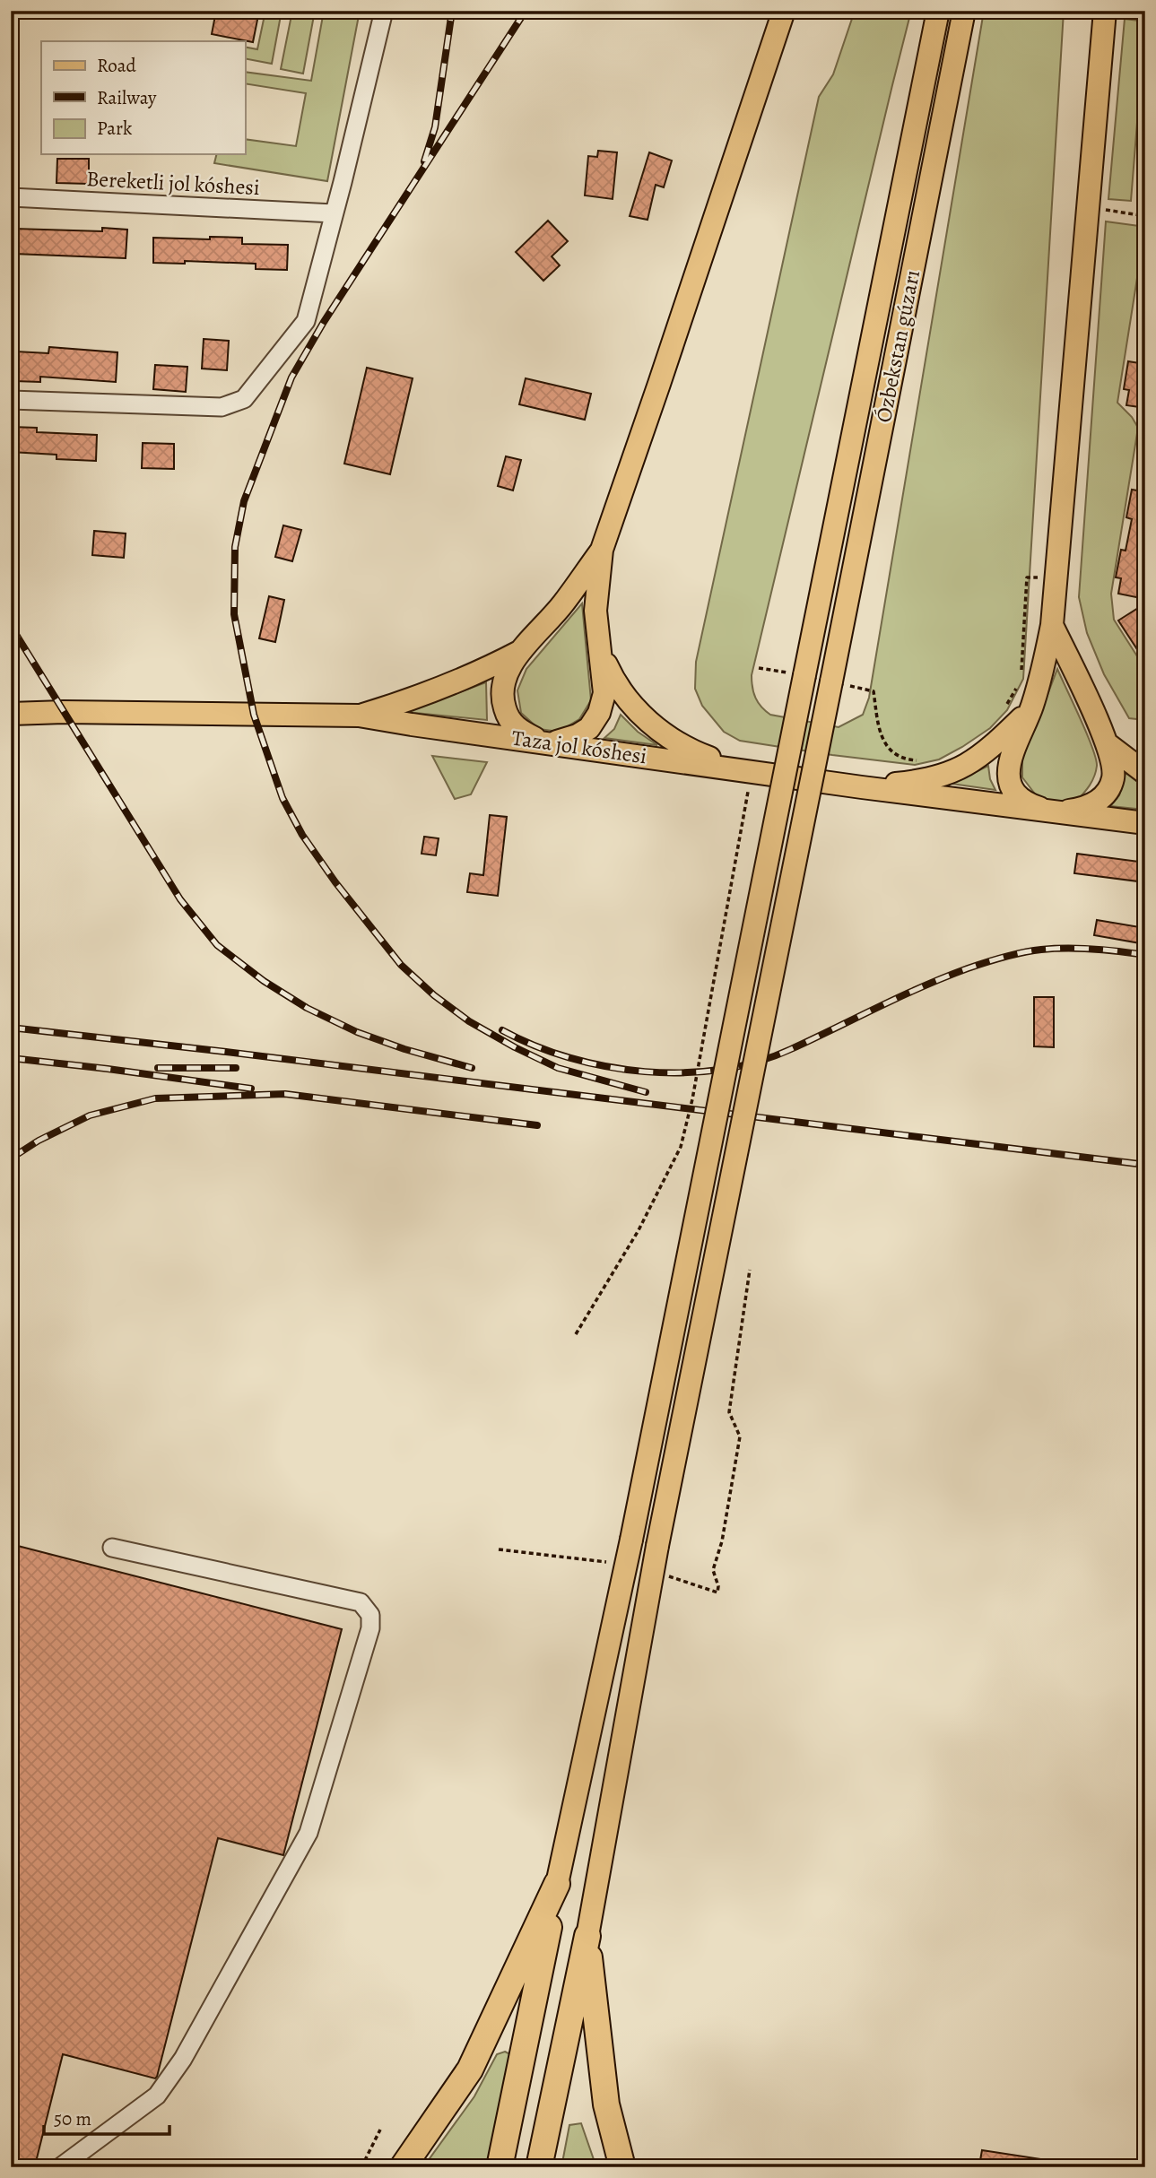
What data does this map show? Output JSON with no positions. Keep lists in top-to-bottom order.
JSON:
{
  "streets": {
    "main road": ["Ózbekstan gúzarı", "Taza jol kóshesi"],
    "street": ["Bereketli jol kóshesi"]
  },
  "legend": ["Road", "Railway", "Park"],
  "scale_bar": "50 m"
}
